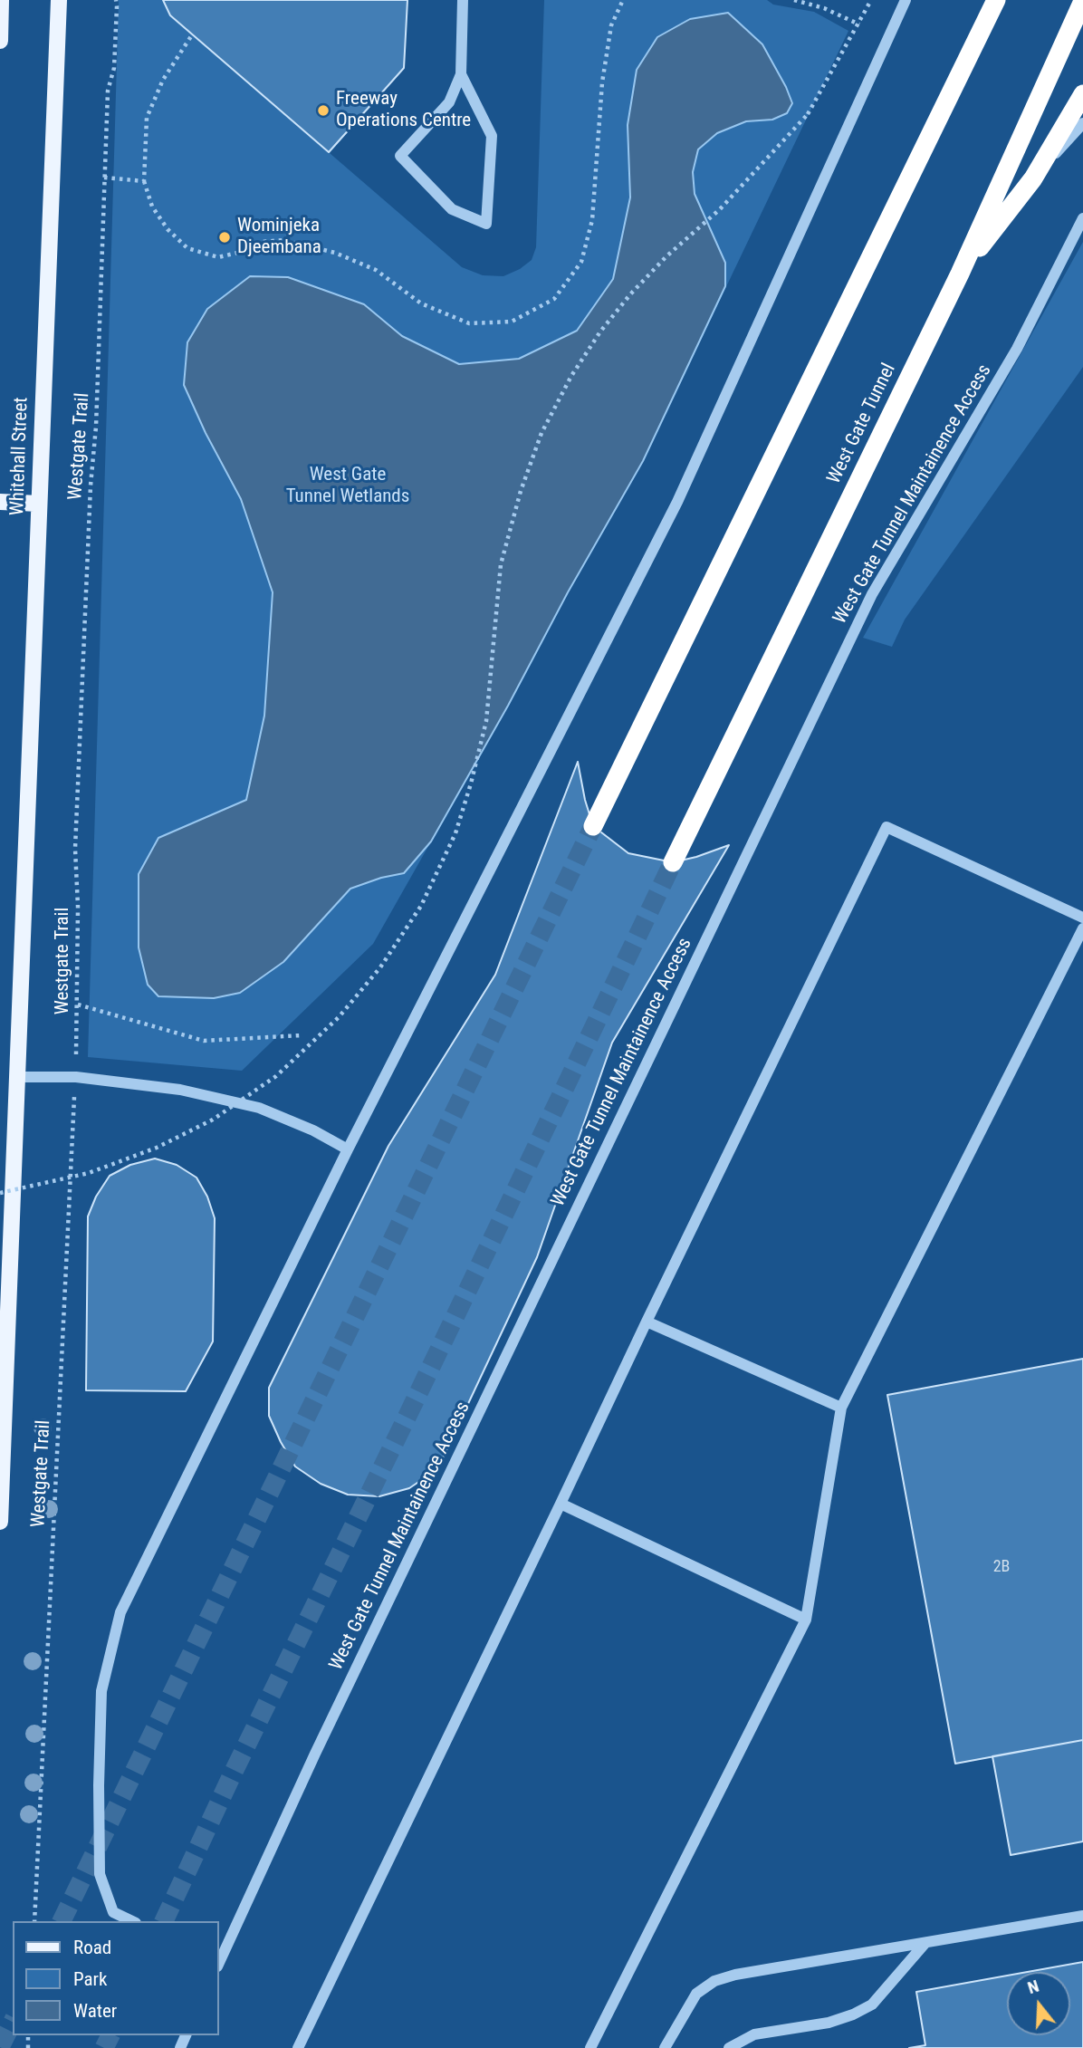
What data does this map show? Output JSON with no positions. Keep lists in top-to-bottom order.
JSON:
{
  "streets": {
    "highway": ["West Gate Tunnel"],
    "main road": ["Whitehall Street"],
    "lane": ["West Gate Tunnel Maintainence Access"],
    "path": ["Westgate Trail"]
  },
  "parks": ["West Gate Tunnel Wetlands"],
  "places": ["Freeway Operations Centre", "Wominjeka Djeembana"],
  "house_numbers": ["2B"],
  "legend": ["Road", "Park", "Water"],
  "north": "top"
}
